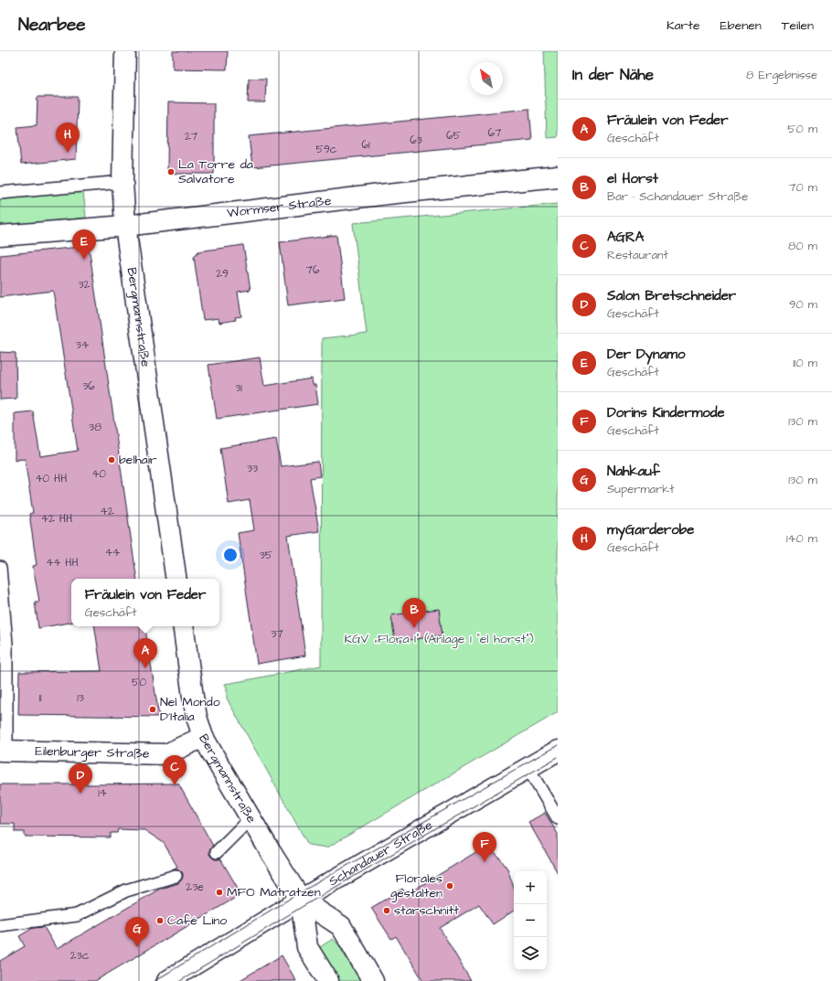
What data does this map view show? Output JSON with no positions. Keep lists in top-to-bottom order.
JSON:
{
  "streets": {
    "street": [
      "Wormser Straße",
      "Bergmannstraße",
      "Eilenburger Straße",
      "Schandauer Straße"
    ]
  },
  "crossings": [
    ["Wormser Straße", "Bergmannstraße"],
    ["Bergmannstraße", "Eilenburger Straße"],
    ["Bergmannstraße", "Schandauer Straße"]
  ],
  "parks": ["KGV „Flora I“ (Anlage 1 \"el horst\")"],
  "places": [
    "La Torre da Salvatore",
    "belhair",
    "Nel Mondo D’Italia",
    "Florales gestalten",
    "MFO Matratzen",
    "starschnitt",
    "Café Lino"
  ],
  "house_numbers": [
    "67",
    "65",
    "27",
    "63",
    "61",
    "59c",
    "76",
    "29",
    "32",
    "34",
    "36",
    "31",
    "38",
    "33",
    "40",
    "40 HH",
    "42",
    "42 HH",
    "44",
    "35",
    "44 HH",
    "37",
    "50",
    "11",
    "13",
    "14",
    "23e",
    "23c"
  ],
  "north": "top left",
  "page": {
    "header": "Nearbee",
    "nav": ["Karte", "Ebenen", "Teilen"],
    "heading": ["In der Nähe", "8 Ergebnisse"],
    "list": [
      {
        "mark": "A",
        "name": "Fräulein von Feder",
        "note": "Geschäft",
        "value": "50 m"
      },
      {
        "mark": "B",
        "name": "el Horst",
        "note": "Bar · Schandauer Straße",
        "value": "70 m"
      },
      {
        "mark": "C",
        "name": "AGRA",
        "note": "Restaurant",
        "value": "80 m"
      },
      {
        "mark": "D",
        "name": "Salon Bretschneider",
        "note": "Geschäft",
        "value": "90 m"
      },
      {
        "mark": "E",
        "name": "Der Dynamo",
        "note": "Geschäft",
        "value": "110 m"
      },
      {
        "mark": "F",
        "name": "Dorins Kindermode",
        "note": "Geschäft",
        "value": "130 m"
      },
      {
        "mark": "G",
        "name": "Nahkauf",
        "note": "Supermarkt",
        "value": "130 m"
      },
      {
        "mark": "H",
        "name": "myGarderobe",
        "note": "Geschäft",
        "value": "140 m"
      }
    ],
    "pins": [
      "H",
      "E",
      "B",
      "A",
      "C",
      "D",
      "F",
      "G"
    ],
    "popup": ["Fräulein von Feder", "Geschäft"],
    "map_buttons": ["+", "−"]
  }
}
